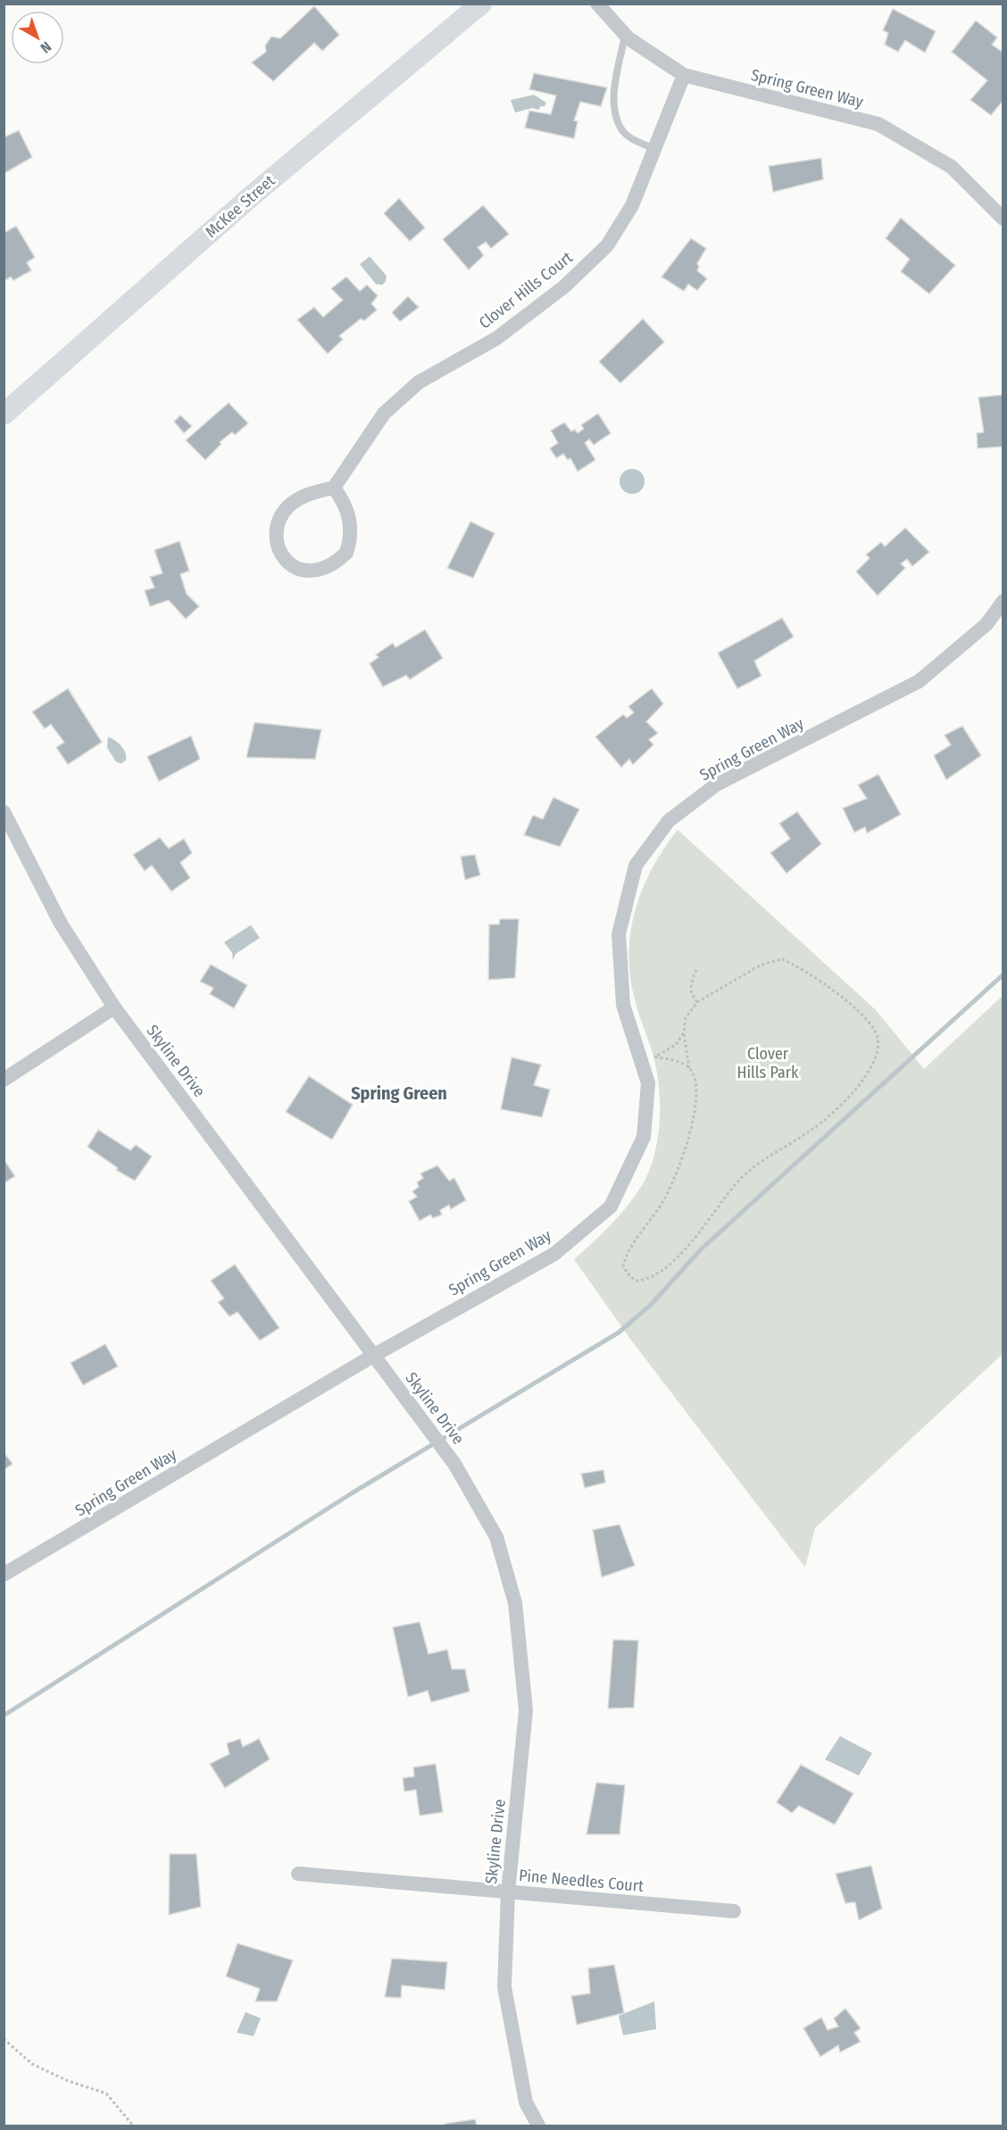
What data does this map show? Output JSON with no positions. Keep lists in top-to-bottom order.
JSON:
{
  "streets": {
    "street": [
      "Spring Green Way",
      "McKee Street",
      "Clover Hills Court",
      "Skyline Drive",
      "Pine Needles Court"
    ]
  },
  "crossings": [
    ["Spring Green Way", "Clover Hills Court"],
    ["Spring Green Way", "Skyline Drive"],
    ["Skyline Drive", "Pine Needles Court"]
  ],
  "districts": ["Spring Green"],
  "parks": ["Clover Hills Park"],
  "north": "bottom right"
}
